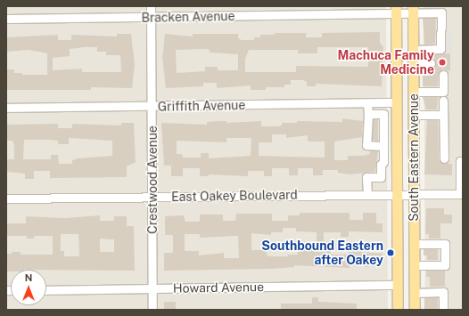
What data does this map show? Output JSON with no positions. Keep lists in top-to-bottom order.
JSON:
{
  "streets": {
    "main road": ["South Eastern Avenue"],
    "street": [
      "Bracken Avenue",
      "Griffith Avenue",
      "Crestwood Avenue",
      "East Oakey Boulevard",
      "Howard Avenue"
    ]
  },
  "crossings": [
    ["Bracken Avenue", "South Eastern Avenue"],
    ["Bracken Avenue", "Crestwood Avenue"],
    ["Griffith Avenue", "South Eastern Avenue"],
    ["Griffith Avenue", "Crestwood Avenue"],
    ["South Eastern Avenue", "East Oakey Boulevard"],
    ["South Eastern Avenue", "Howard Avenue"],
    ["Crestwood Avenue", "East Oakey Boulevard"],
    ["Crestwood Avenue", "Howard Avenue"]
  ],
  "places": ["Machuca Family Medicine", "Southbound Eastern after Oakey"],
  "north": "top"
}
